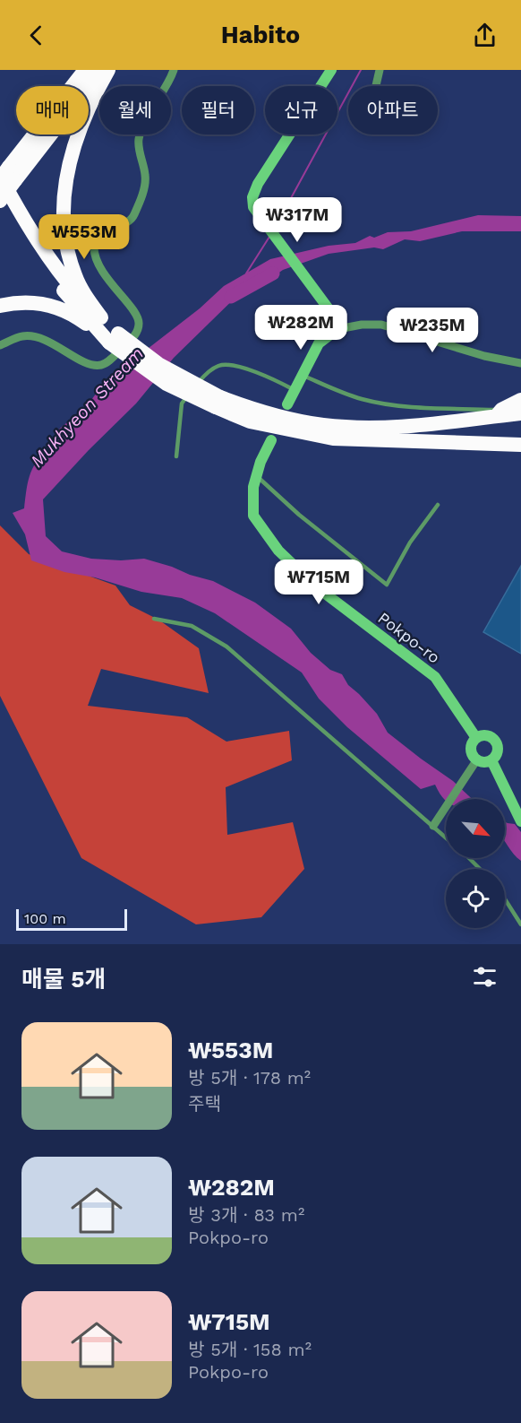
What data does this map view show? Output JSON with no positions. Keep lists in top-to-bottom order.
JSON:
{
  "streets": {
    "main road": ["Pokpo-ro"]
  },
  "water": ["Mukhyeon Stream"],
  "scale_bar": "100 m",
  "north": "bottom right",
  "page": {
    "header": "Habito",
    "chip": [
      "매매",
      "월세",
      "필터",
      "신규",
      "아파트"
    ],
    "price": [
      "₩317M",
      "₩553M",
      "₩282M",
      "₩235M",
      "₩715M"
    ],
    "scale": "100 m",
    "heading": "매물 5개",
    "list": [
      {
        "name": "₩553M",
        "note": "방 5개 · 178 m² · 주택"
      },
      {
        "name": "₩282M",
        "note": "방 3개 · 83 m² · Pokpo-ro"
      },
      {
        "name": "₩715M",
        "note": "방 5개 · 158 m² · Pokpo-ro"
      }
    ]
  }
}
